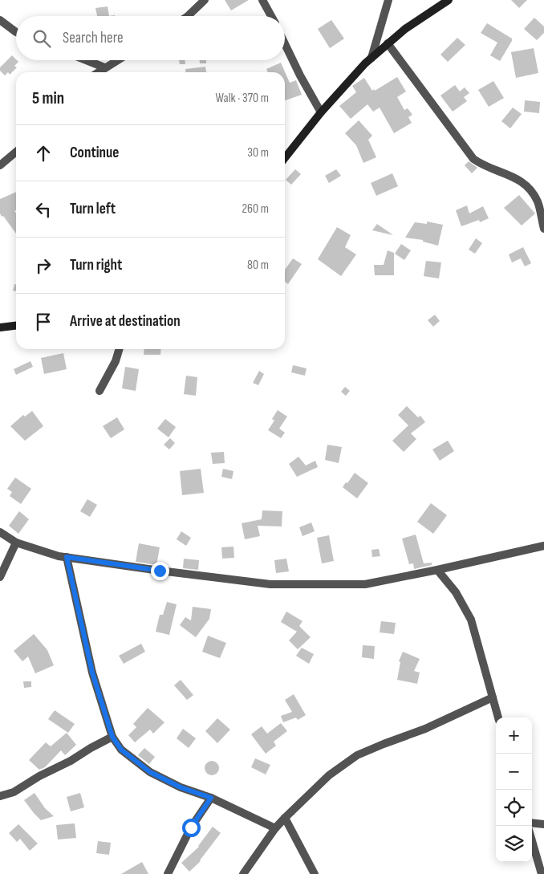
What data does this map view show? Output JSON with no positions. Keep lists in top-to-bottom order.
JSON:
{
  "page": {
    "search": "Search here",
    "heading": ["5 min", "Walk · 370 m"],
    "list": [
      ["Continue", "30 m"],
      ["Turn left", "260 m"],
      ["Turn right", "80 m"],
      "Arrive at destination"
    ],
    "map_buttons": ["+", "−"]
  }
}
